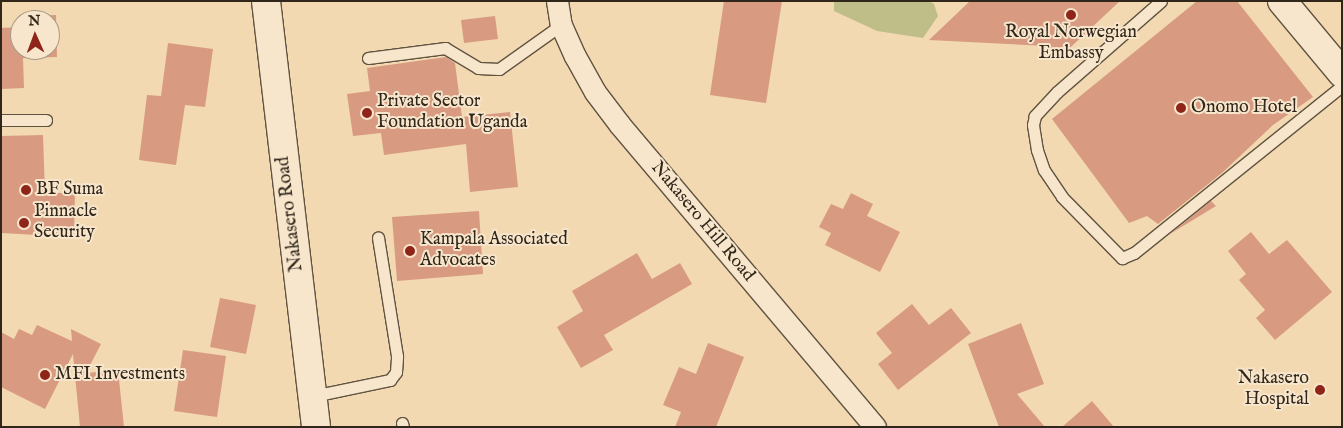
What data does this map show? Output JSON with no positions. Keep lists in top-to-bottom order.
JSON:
{
  "streets": {
    "street": ["Nakasero Road", "Nakasero Hill Road"]
  },
  "places": [
    "Royal Norwegian Embassy",
    "Onomo Hotel",
    "Private Sector Foundation Uganda",
    "BF Suma",
    "Pinnacle Security",
    "Kampala Associated Advocates",
    "MFI Investments",
    "Nakasero Hospital"
  ],
  "north": "top"
}
